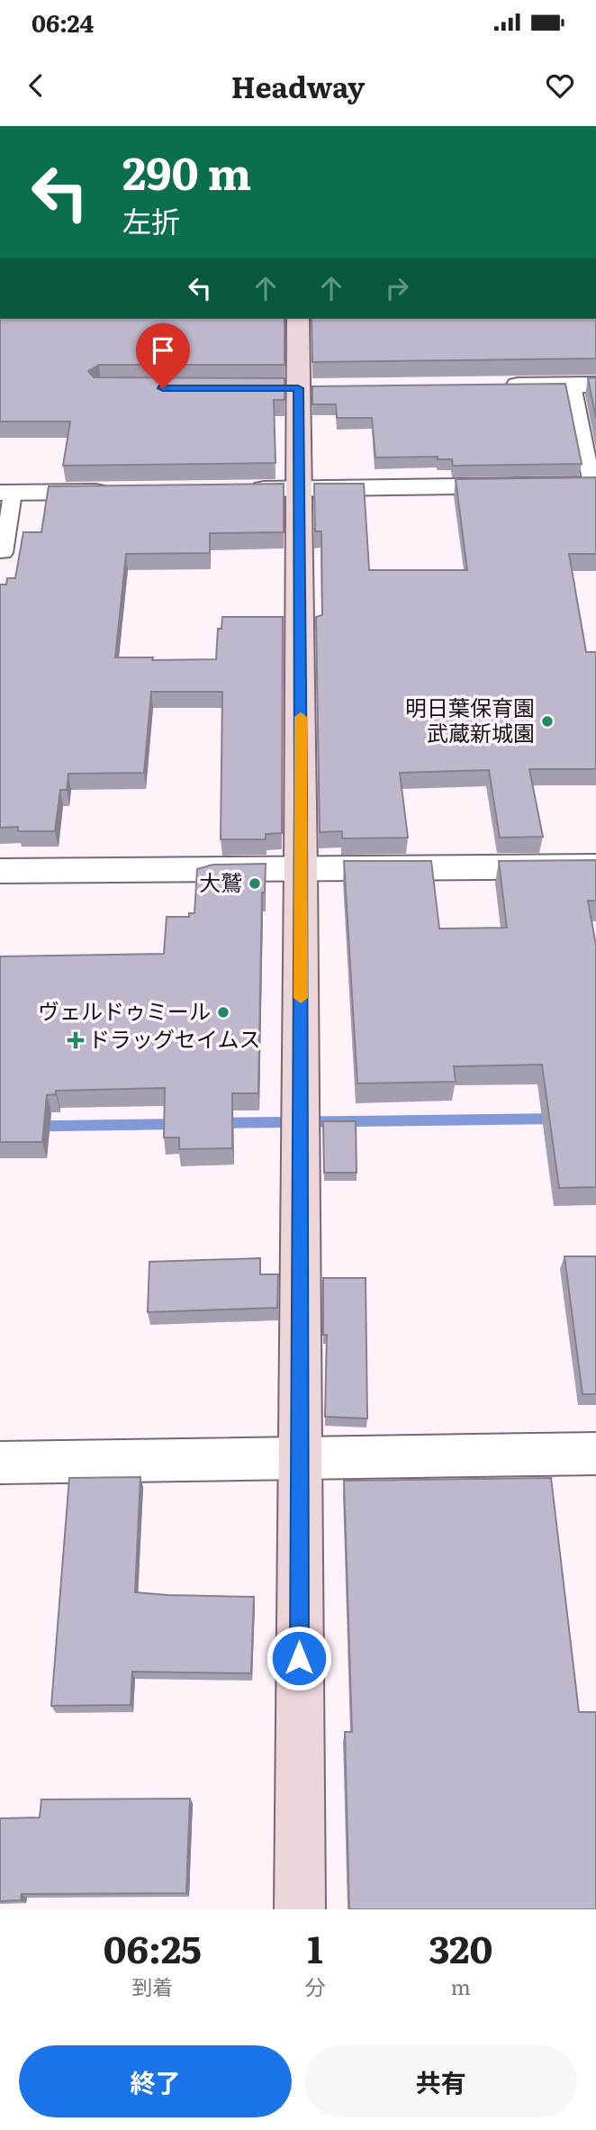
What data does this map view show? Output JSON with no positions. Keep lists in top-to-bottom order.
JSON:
{
  "places": {
    "other": ["明日葉保育園 武蔵新城園", "大鷲", "ヴェルドゥミール"],
    "health": ["ドラッグセイムス"]
  },
  "page": {
    "status": "06:24",
    "header": "Headway",
    "turn": ["290 m", "左折"],
    "eta": [
      "06:25",
      "到着",
      "1",
      "分",
      "320",
      "m"
    ],
    "buttons": ["終了", "共有"]
  }
}
